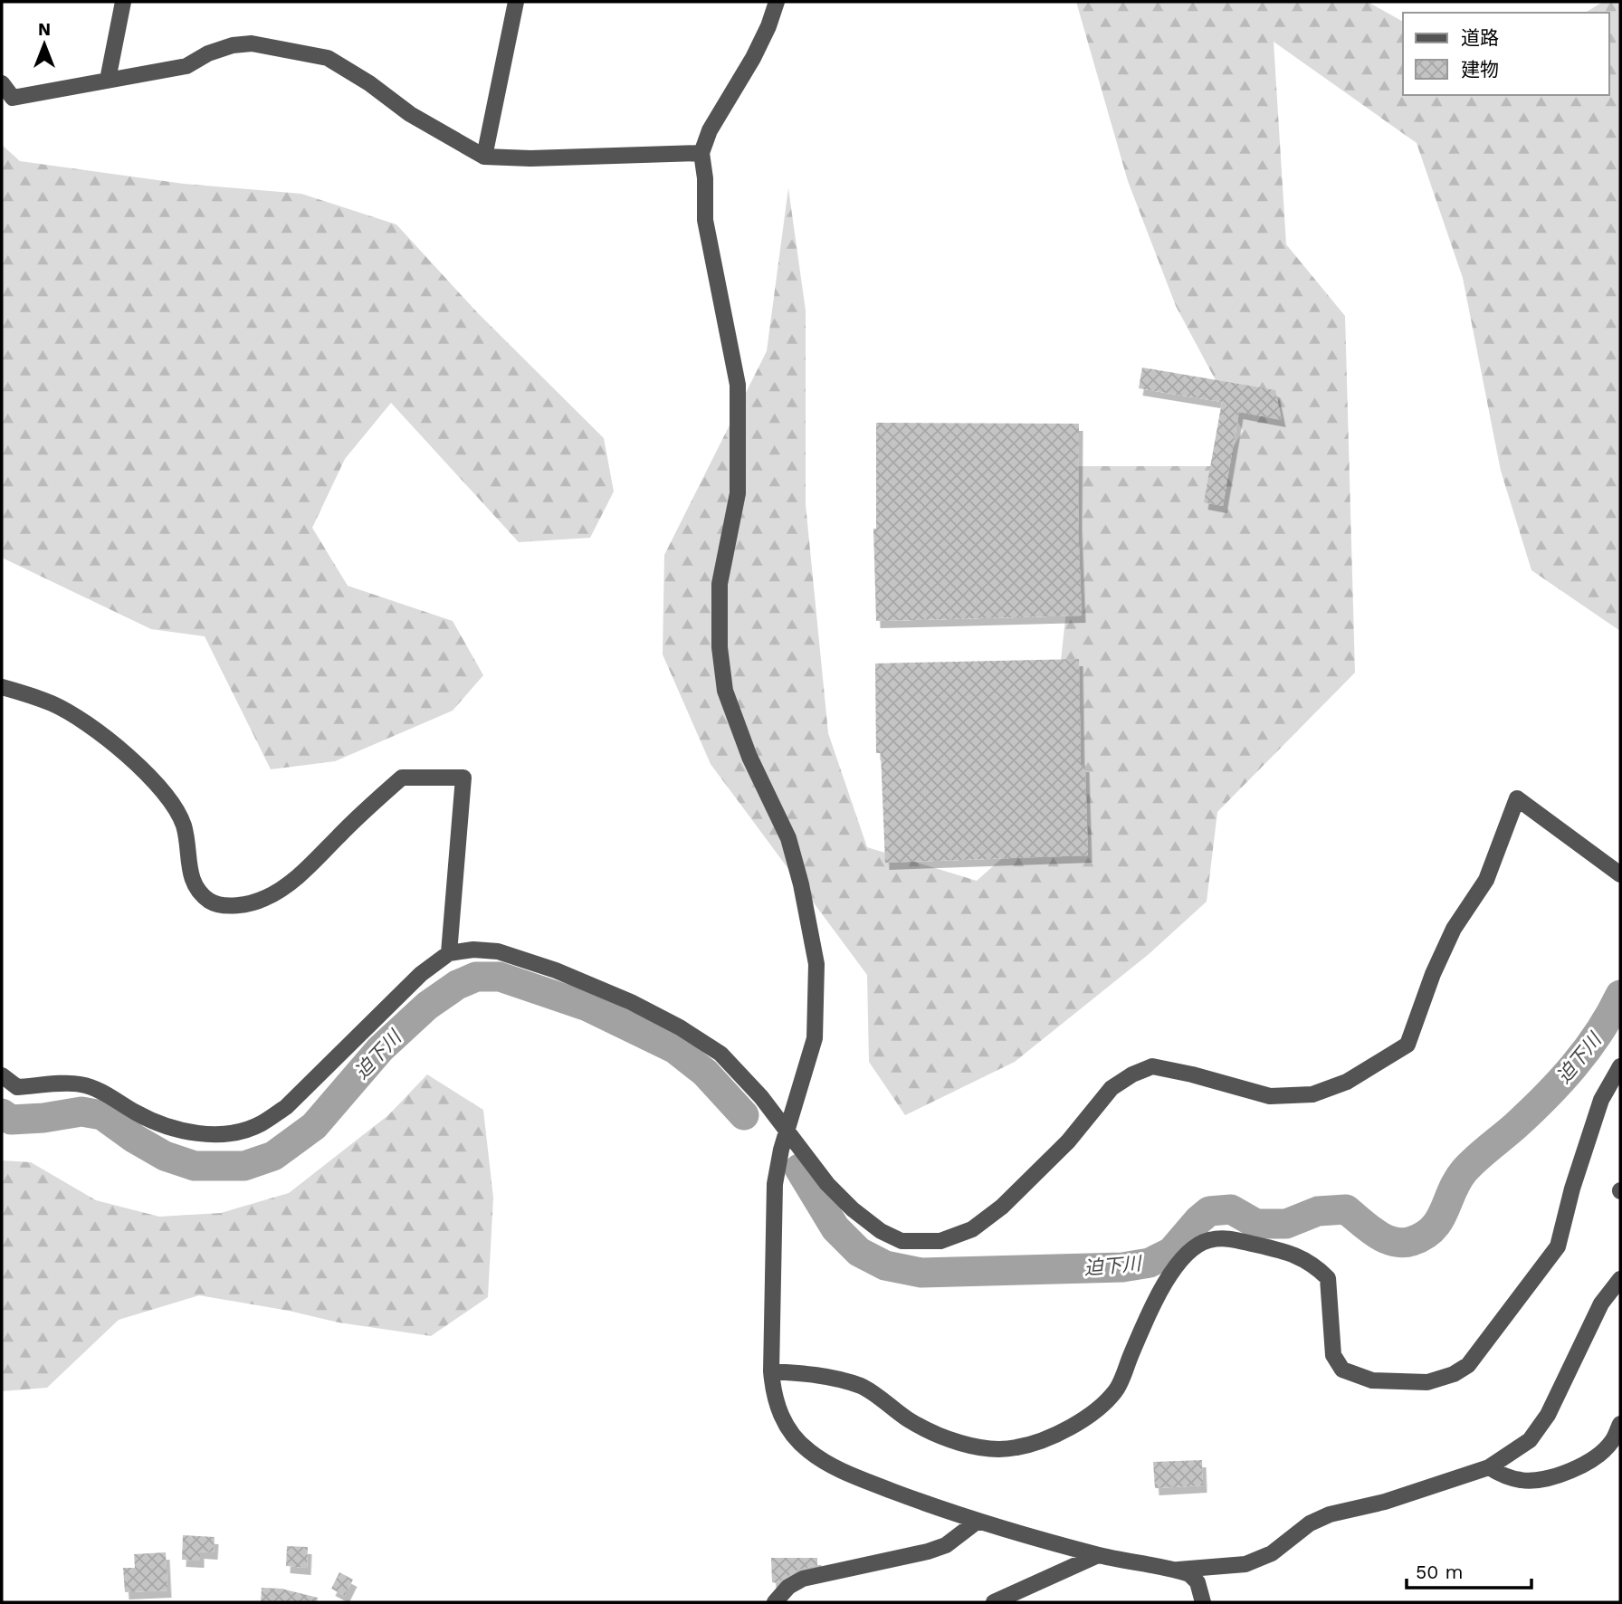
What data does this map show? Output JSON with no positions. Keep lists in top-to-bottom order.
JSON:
{
  "water": ["迫下川"],
  "legend": ["道路", "建物"],
  "scale_bar": "50 m",
  "north": "top"
}
